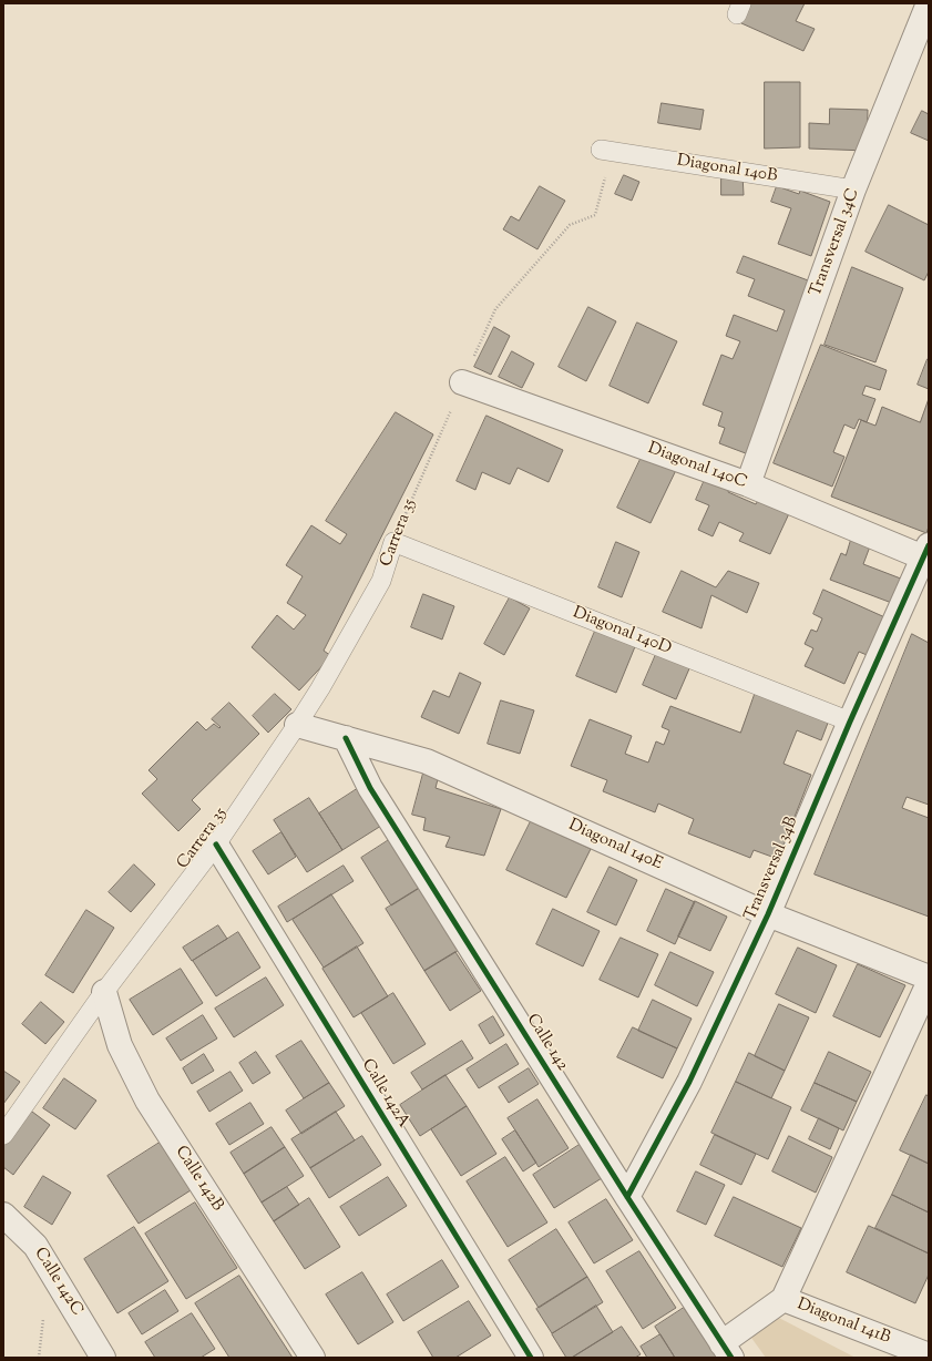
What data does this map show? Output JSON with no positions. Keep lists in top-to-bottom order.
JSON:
{
  "streets": {
    "street": [
      "Transversal 34C",
      "Diagonal 140C",
      "Diagonal 140E",
      "Transversal 34B",
      "Calle 142",
      "Calle 142A",
      "Calle 142B",
      "Calle 142C",
      "Diagonal 141B"
    ],
    "lane": ["Diagonal 140B", "Carrera 35", "Diagonal 140D"]
  },
  "crossings": [
    ["Diagonal 140B", "Transversal 34C"],
    ["Diagonal 140B", "Carrera 35"],
    ["Transversal 34C", "Diagonal 140C"],
    ["Diagonal 140C", "Carrera 35"],
    ["Diagonal 140C", "Transversal 34B"],
    ["Carrera 35", "Diagonal 140D"],
    ["Carrera 35", "Diagonal 140E"],
    ["Carrera 35", "Calle 142A"],
    ["Carrera 35", "Calle 142B"],
    ["Diagonal 140D", "Transversal 34B"],
    ["Diagonal 140E", "Transversal 34B"],
    ["Diagonal 140E", "Calle 142"],
    ["Transversal 34B", "Calle 142"]
  ]
}
